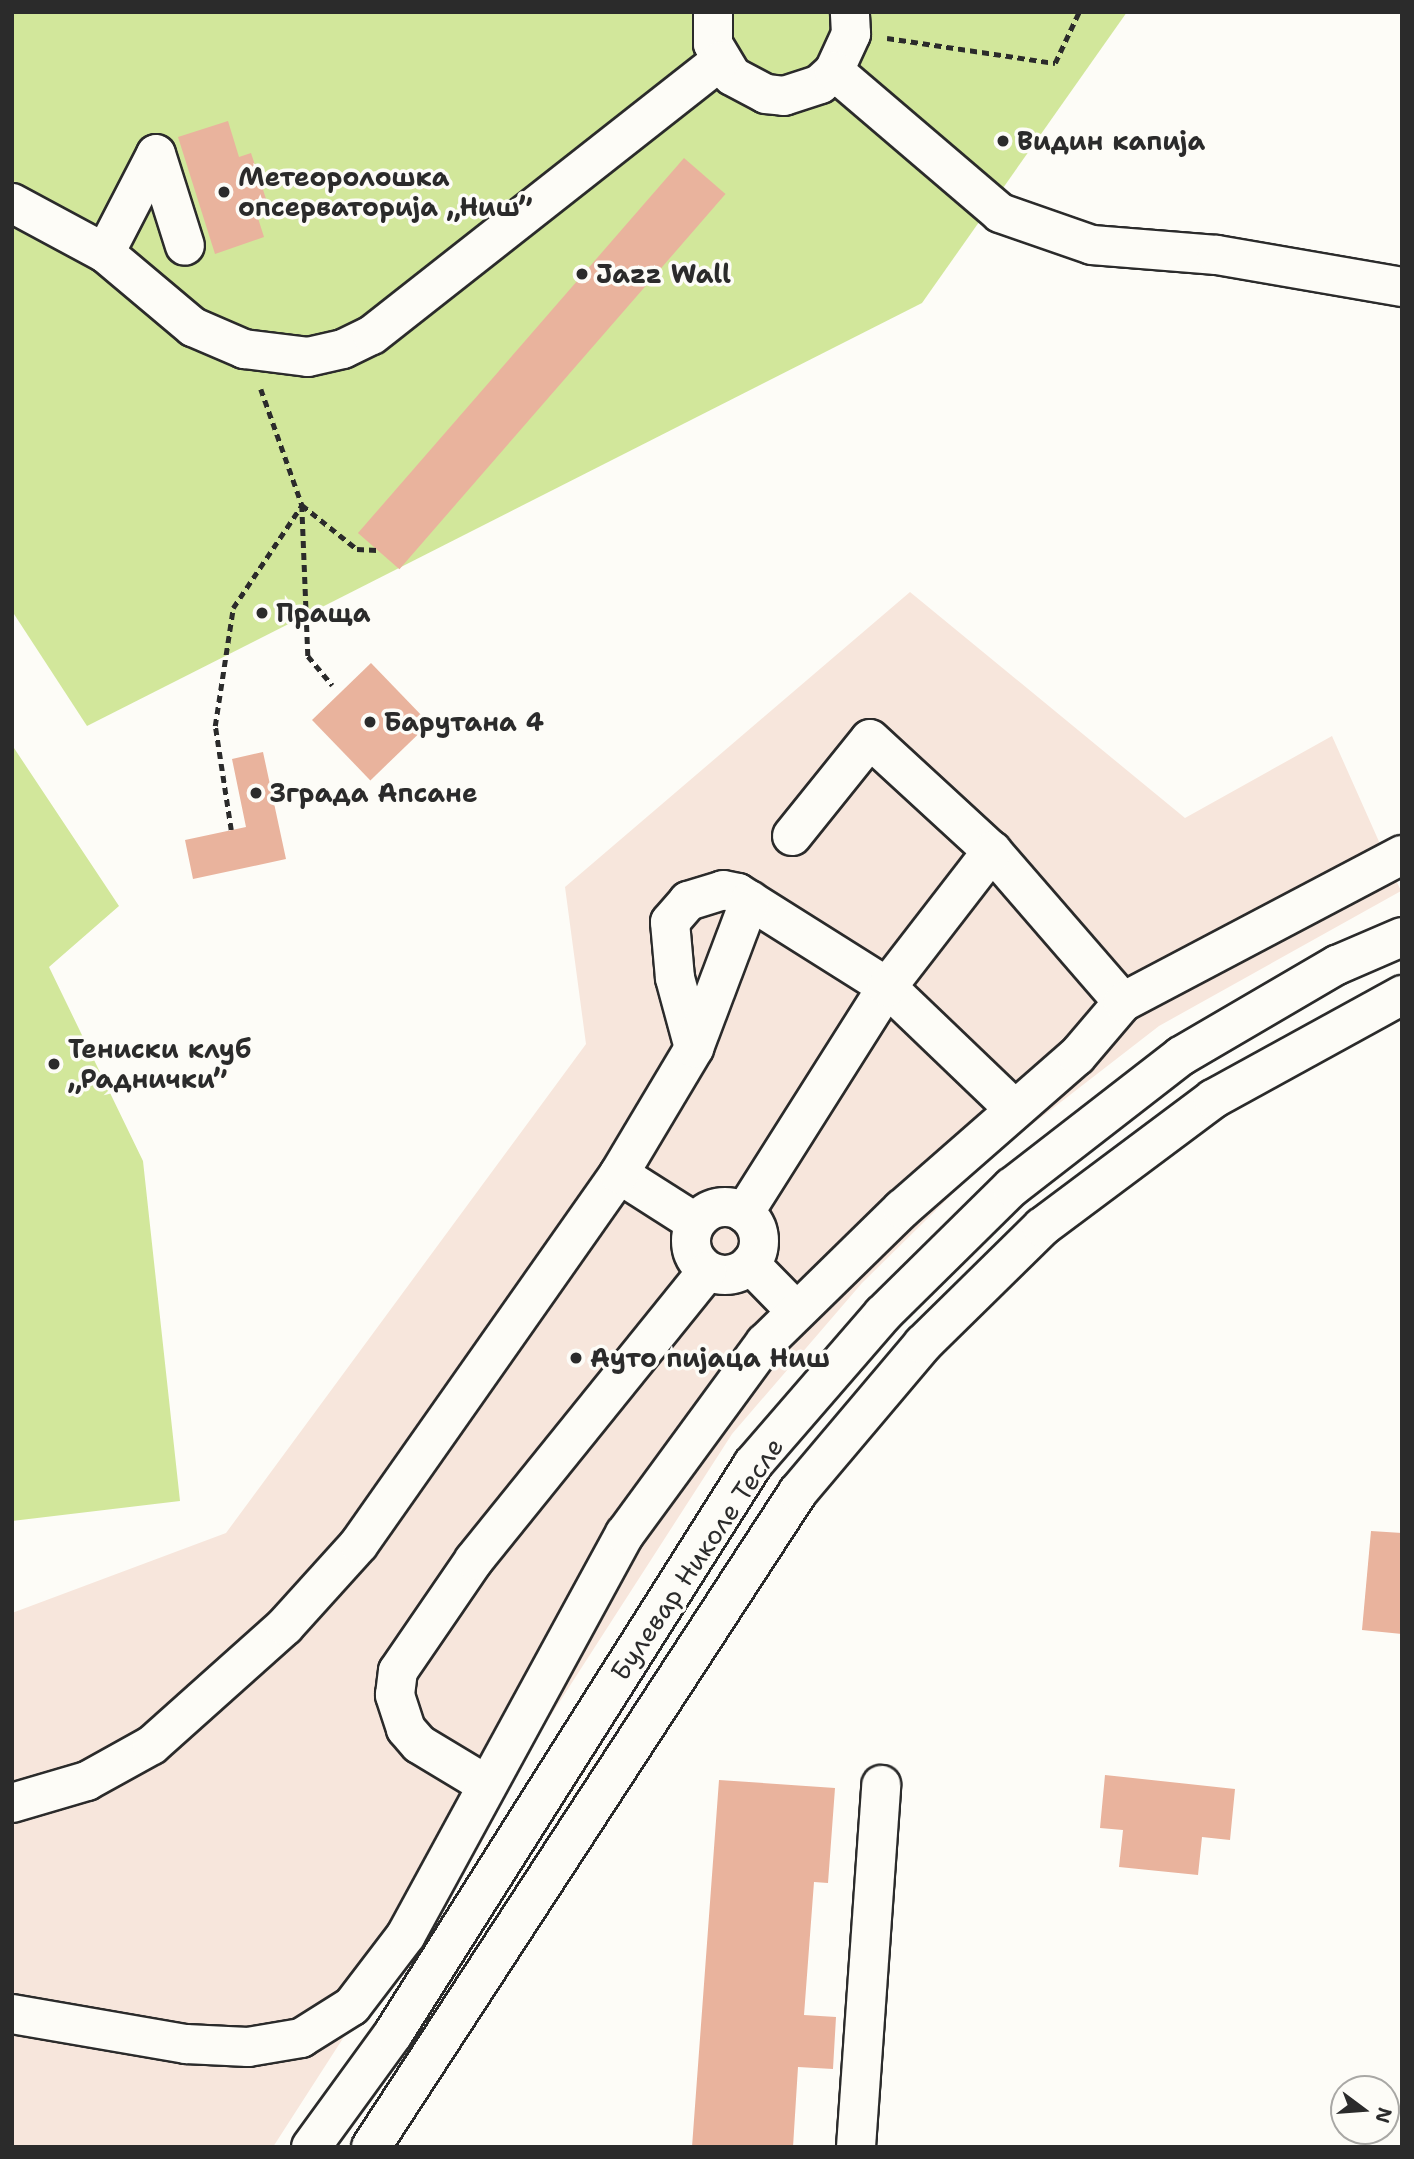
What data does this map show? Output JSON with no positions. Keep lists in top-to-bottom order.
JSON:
{
  "streets": {
    "main road": ["Булевар Николе Тесле"]
  },
  "places": [
    "Видин капија",
    "Метеоролошка опсерваторија „Ниш”",
    "Jazz Wall",
    "Праща",
    "Барутана 4",
    "Зграда Апсане",
    "Тениски клуб „Раднички”",
    "Ауто пијаца Ниш"
  ],
  "north": "right"
}
